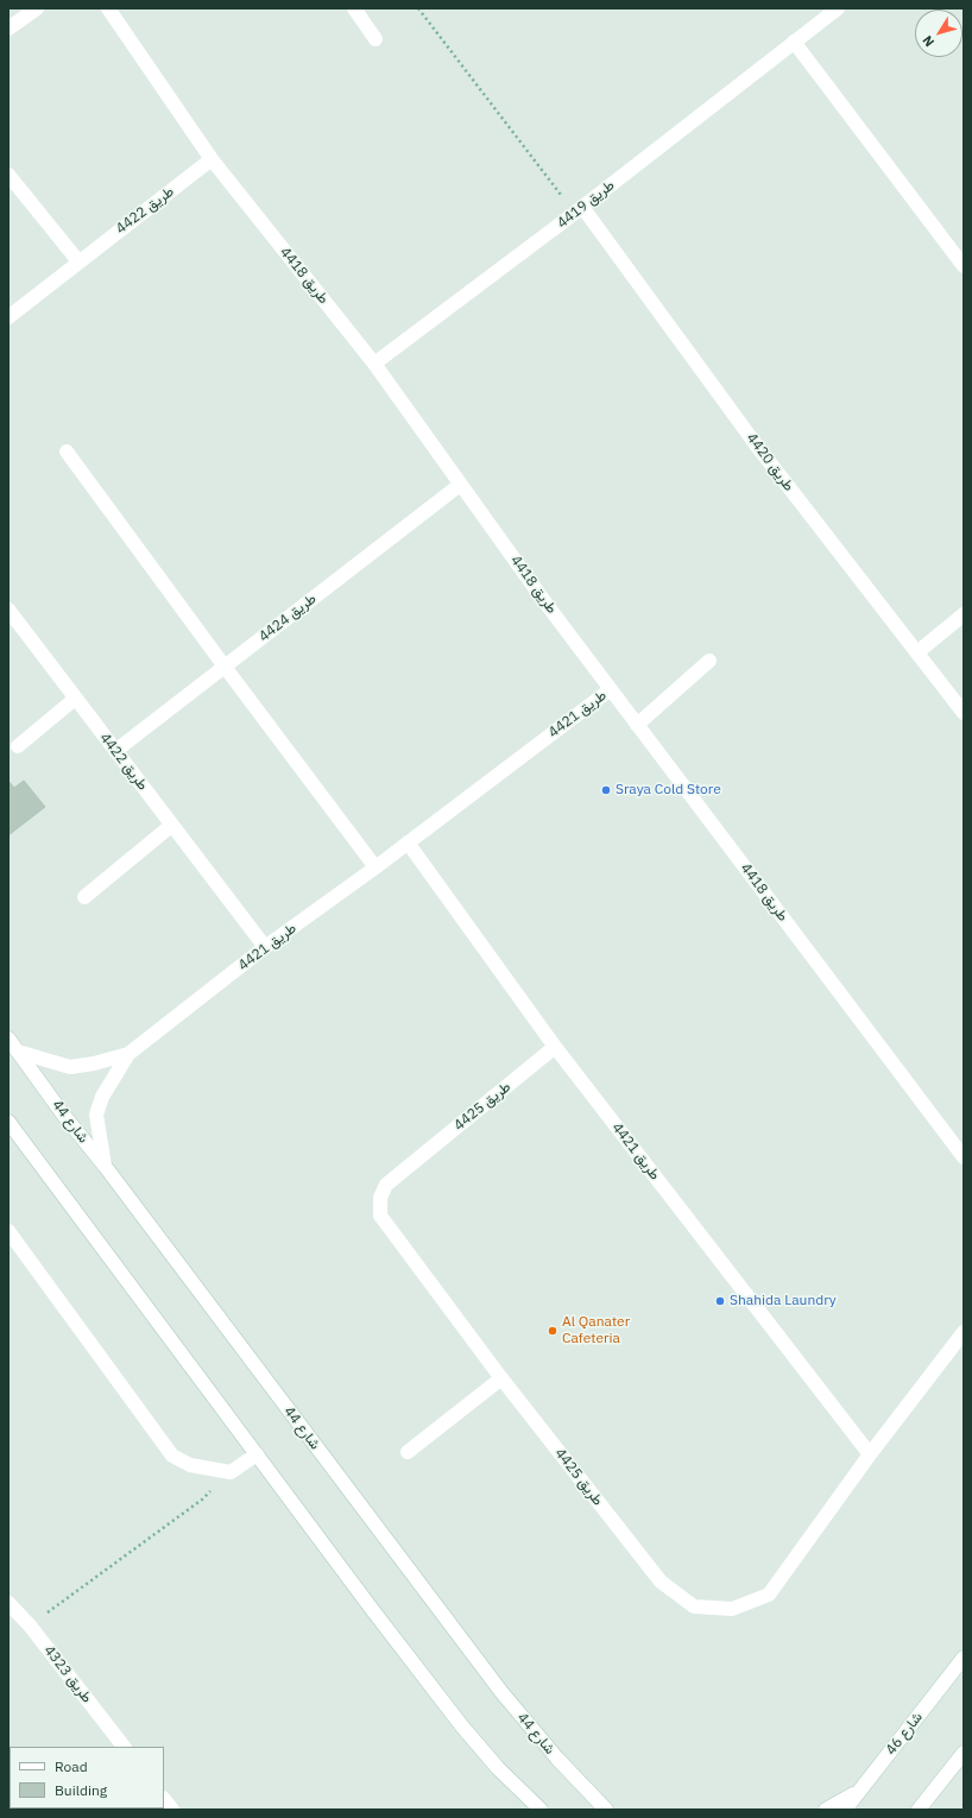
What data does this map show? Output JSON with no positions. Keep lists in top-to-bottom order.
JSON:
{
  "streets": {
    "street": [
      "طريق 4419",
      "طريق 4422",
      "طريق 4418",
      "طريق 4420",
      "طريق 4424",
      "طريق 4421",
      "طريق 4425",
      "شارع 44",
      "طريق 4323",
      "شارع 46"
    ]
  },
  "crossings": [
    ["طريق 4419", "طريق 4418"],
    ["طريق 4419", "طريق 4420"],
    ["طريق 4422", "طريق 4418"],
    ["طريق 4422", "طريق 4424"],
    ["طريق 4422", "طريق 4421"],
    ["طريق 4418", "طريق 4424"],
    ["طريق 4418", "طريق 4421"],
    ["طريق 4421", "طريق 4425"],
    ["طريق 4421", "شارع 44"]
  ],
  "places": ["Sraya Cold Store", "Shahida Laundry", "Al Qanater Cafeteria"],
  "legend": ["Road", "Building"],
  "north": "bottom left"
}
